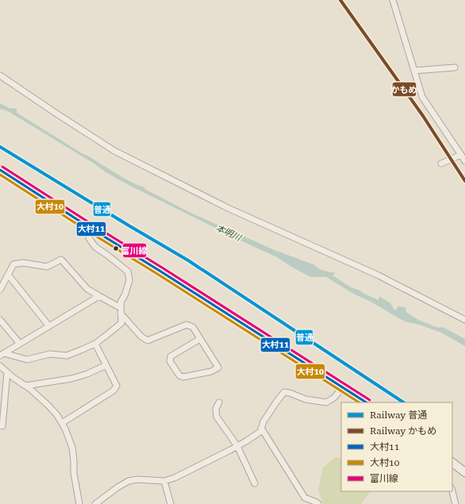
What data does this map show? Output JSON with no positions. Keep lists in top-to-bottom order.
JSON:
{
  "water": ["本明川"],
  "lines": [
    "rail line かもめ",
    "rail line 普通",
    "transit line 富川線",
    "transit line 大村11",
    "transit line 大村10"
  ],
  "legend": [
    "Railway 普通",
    "Railway かもめ",
    "大村11",
    "大村10",
    "富川線"
  ]
}
